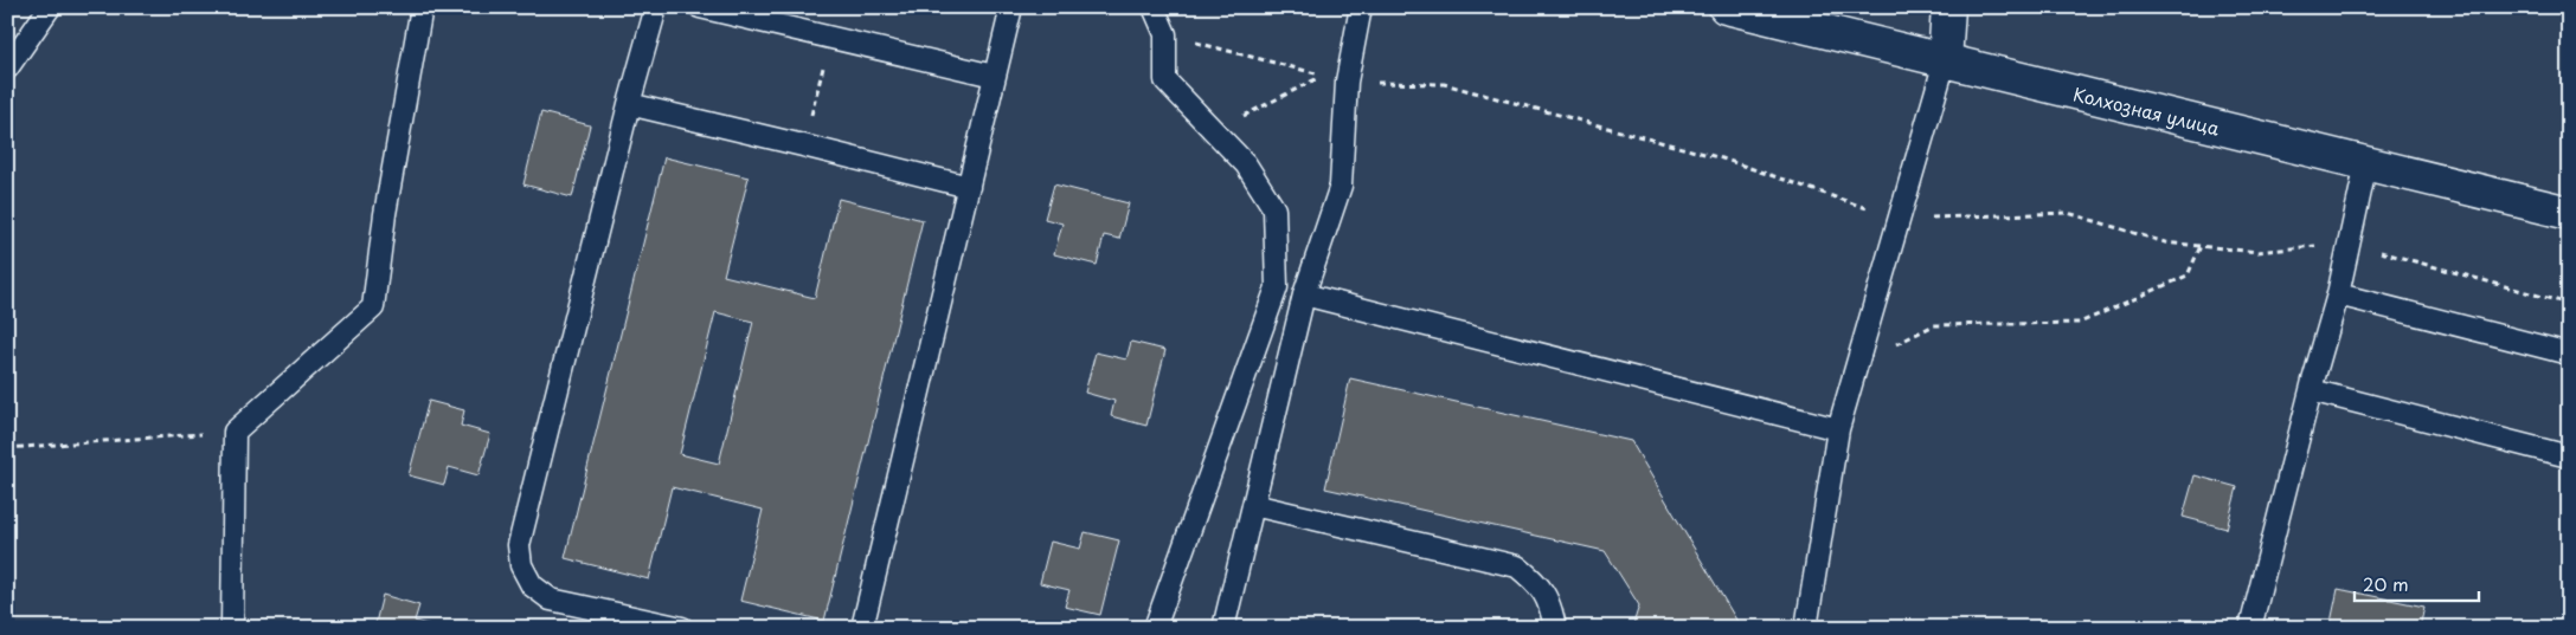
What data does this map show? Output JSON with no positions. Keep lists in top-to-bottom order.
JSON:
{
  "streets": {
    "main road": ["Колхозная улица"]
  },
  "scale_bar": "20 m"
}
